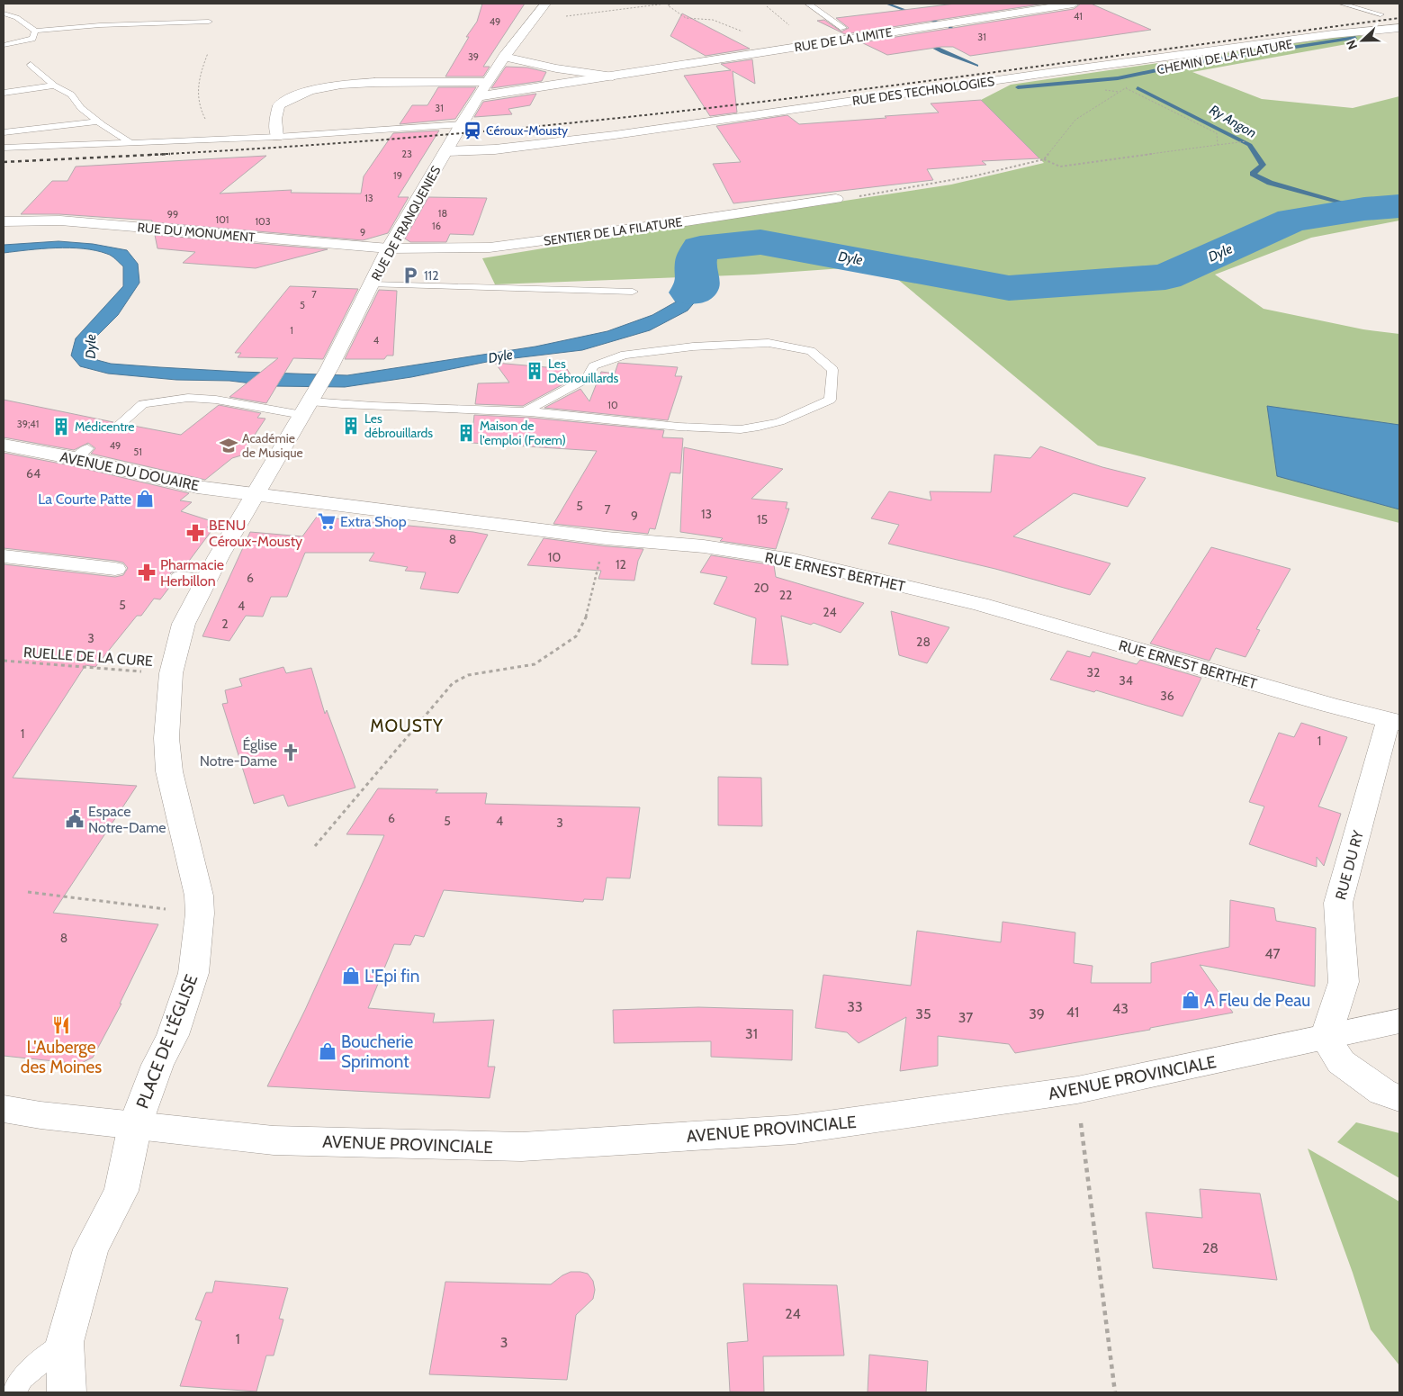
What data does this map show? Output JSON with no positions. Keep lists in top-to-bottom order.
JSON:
{
  "streets": {
    "street": [
      "RUE DE LA LIMITE",
      "RUE DES TECHNOLOGIES",
      "RUE DE FRANQUENIES",
      "SENTIER DE LA FILATURE",
      "RUE DU MONUMENT",
      "AVENUE DU DOUAIRE",
      "RUE ERNEST BERTHET",
      "RUE DU RY",
      "PLACE DE L’ÉGLISE",
      "AVENUE PROVINCIALE"
    ],
    "path": ["RUELLE DE LA CURE"]
  },
  "crossings": [
    ["RUE DE LA LIMITE", "RUE DE FRANQUENIES"],
    ["RUE DES TECHNOLOGIES", "RUE DE FRANQUENIES"],
    ["RUE DE FRANQUENIES", "SENTIER DE LA FILATURE"],
    ["RUE DE FRANQUENIES", "RUE DU MONUMENT"],
    ["RUE DE FRANQUENIES", "AVENUE DU DOUAIRE"],
    ["RUE DE FRANQUENIES", "RUE ERNEST BERTHET"],
    ["RUE DE FRANQUENIES", "PLACE DE L’ÉGLISE"],
    ["SENTIER DE LA FILATURE", "RUE DU MONUMENT"],
    ["AVENUE DU DOUAIRE", "RUE ERNEST BERTHET"],
    ["RUE ERNEST BERTHET", "RUE DU RY"],
    ["RUELLE DE LA CURE", "PLACE DE L’ÉGLISE"],
    ["RUE DU RY", "AVENUE PROVINCIALE"],
    ["PLACE DE L’ÉGLISE", "AVENUE PROVINCIALE"]
  ],
  "districts": ["MOUSTY"],
  "water": ["Ry Angon", "Dyle"],
  "places": {
    "station": ["Céroux-Mousty"],
    "parking": ["112"],
    "building": [
      "Les Débrouillards",
      "Les débrouillards",
      "Médicentre",
      "Maison de l'emploi (Forem)"
    ],
    "school or university": ["Académie de Musique"],
    "shop": [
      "La Courte Patte",
      "L'Epi fin",
      "A Fleu de Peau",
      "Boucherie Sprimont"
    ],
    "supermarket": ["Extra Shop"],
    "pharmacy": ["BENU Céroux-Mousty", "Pharmacie Herbillon"],
    "church": ["Église Notre-Dame"],
    "public building": ["Espace Notre-Dame"],
    "restaurant": ["L'Auberge des Moines"]
  },
  "house_numbers": [
    "41",
    "49",
    "31",
    "39",
    "31",
    "23",
    "19",
    "13",
    "18",
    "99",
    "101",
    "103",
    "16",
    "9",
    "7",
    "5",
    "1",
    "4",
    "10",
    "39;41",
    "49",
    "51",
    "64",
    "5",
    "7",
    "13",
    "9",
    "15",
    "8",
    "10",
    "12",
    "6",
    "20",
    "22",
    "5",
    "4",
    "24",
    "2",
    "3",
    "28",
    "32",
    "34",
    "36",
    "1",
    "1",
    "6",
    "5",
    "4",
    "3",
    "8",
    "47",
    "33",
    "43",
    "41",
    "35",
    "39",
    "37",
    "31",
    "28",
    "24",
    "1",
    "3"
  ],
  "north": "left"
}
